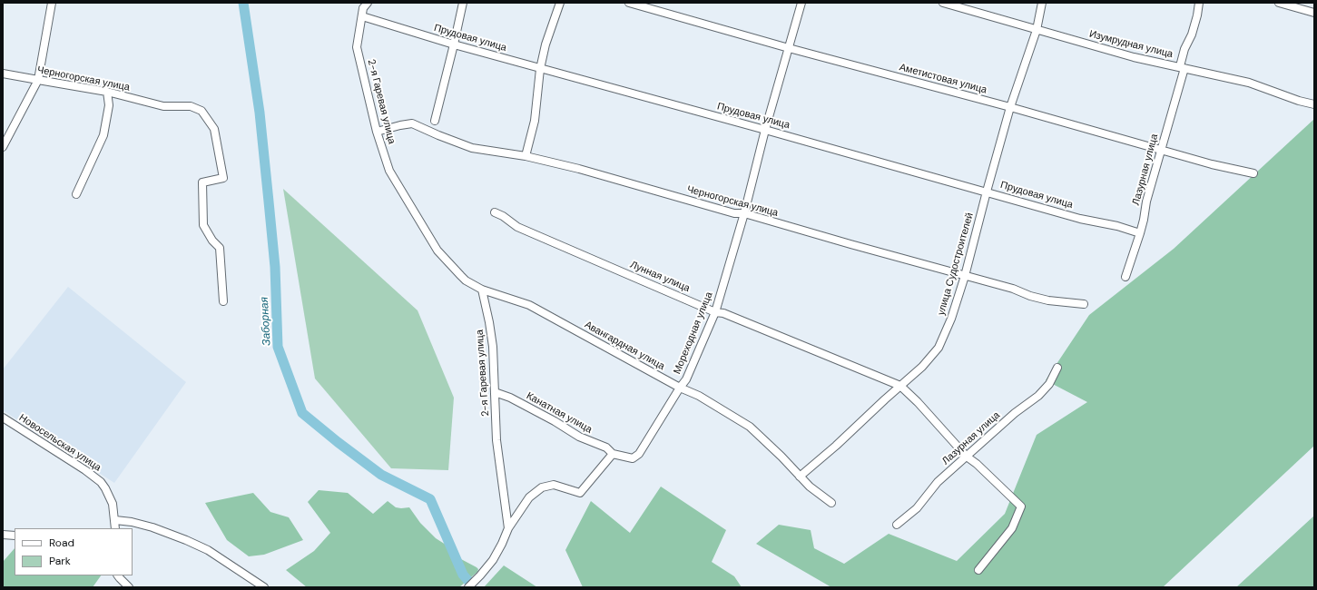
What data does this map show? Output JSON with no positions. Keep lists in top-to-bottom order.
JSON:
{
  "streets": {
    "street": [
      "Прудовая улица",
      "Изумрудная улица",
      "Черногорская улица",
      "Аметистовая улица",
      "2-я Гаревая улица",
      "Лазурная улица",
      "улица Судостроителей",
      "Лунная улица",
      "Мореходная улица",
      "Авангардная улица",
      "Канатная улица",
      "Новосельская улица"
    ]
  },
  "crossings": [
    ["Прудовая улица", "2-я Гаревая улица"],
    ["Прудовая улица", "Лазурная улица"],
    ["Прудовая улица", "улица Судостроителей"],
    ["Прудовая улица", "Мореходная улица"],
    ["Изумрудная улица", "Лазурная улица"],
    ["Изумрудная улица", "улица Судостроителей"],
    ["Черногорская улица", "2-я Гаревая улица"],
    ["Черногорская улица", "улица Судостроителей"],
    ["Черногорская улица", "Мореходная улица"],
    ["Аметистовая улица", "Лазурная улица"],
    ["Аметистовая улица", "улица Судостроителей"],
    ["Аметистовая улица", "Мореходная улица"],
    ["2-я Гаревая улица", "Авангардная улица"],
    ["2-я Гаревая улица", "Канатная улица"],
    ["улица Судостроителей", "Лунная улица"],
    ["улица Судостроителей", "Авангардная улица"],
    ["Лунная улица", "Мореходная улица"],
    ["Мореходная улица", "Авангардная улица"],
    ["Мореходная улица", "Канатная улица"]
  ],
  "water": ["Заборная"],
  "legend": ["Road", "Park"]
}
